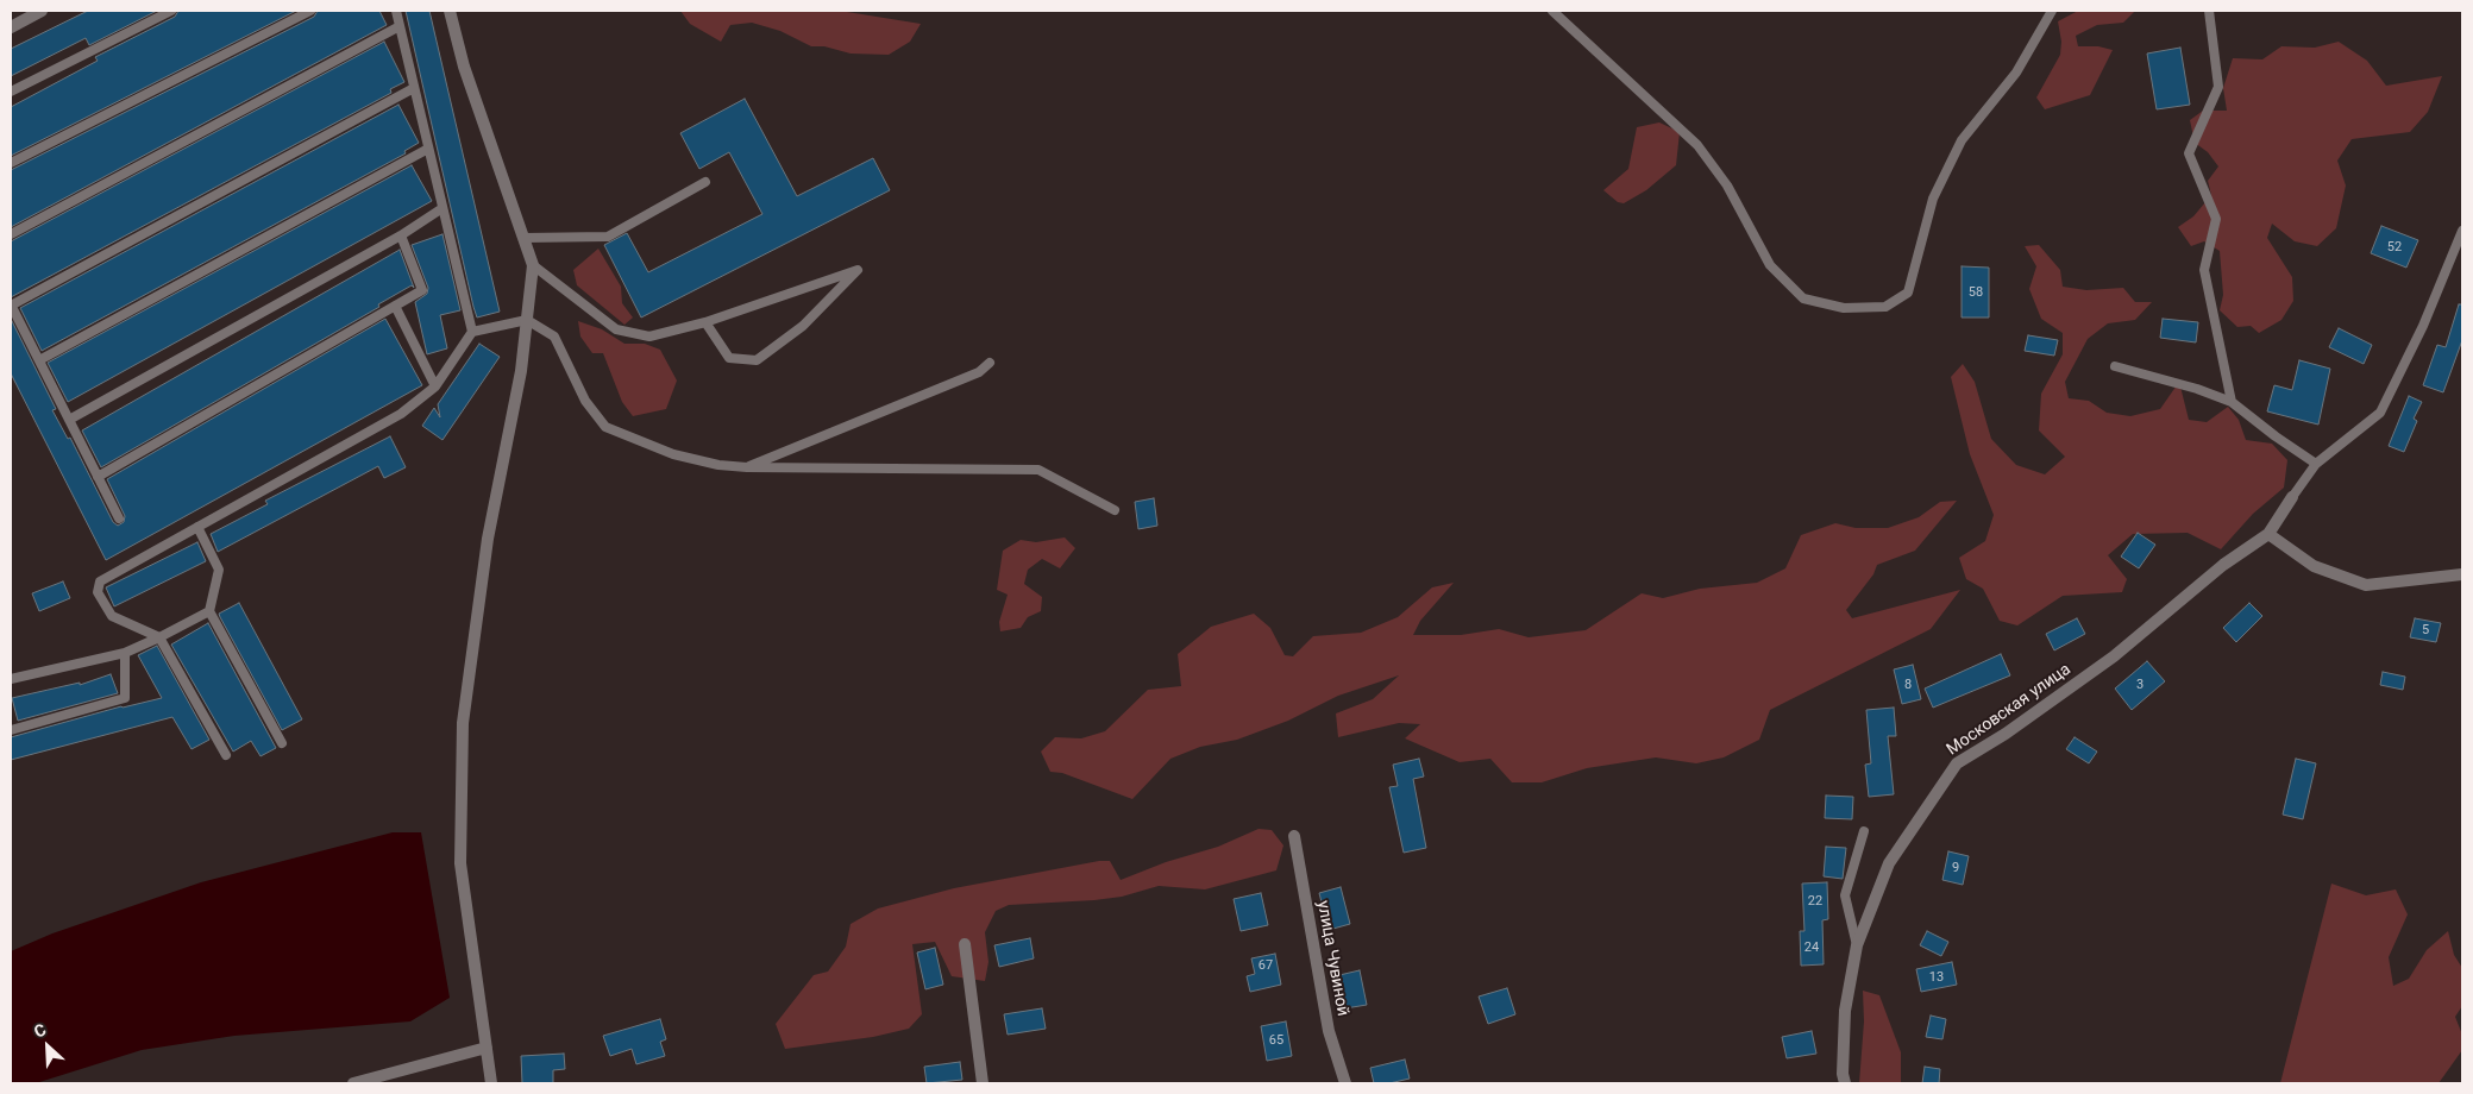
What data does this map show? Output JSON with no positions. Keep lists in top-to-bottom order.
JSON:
{
  "streets": {
    "street": ["Московская улица", "улица Чувиной"]
  },
  "house_numbers": [
    "52",
    "58",
    "5",
    "8",
    "3",
    "9",
    "22",
    "24",
    "67",
    "13",
    "65"
  ],
  "north": "top left"
}
